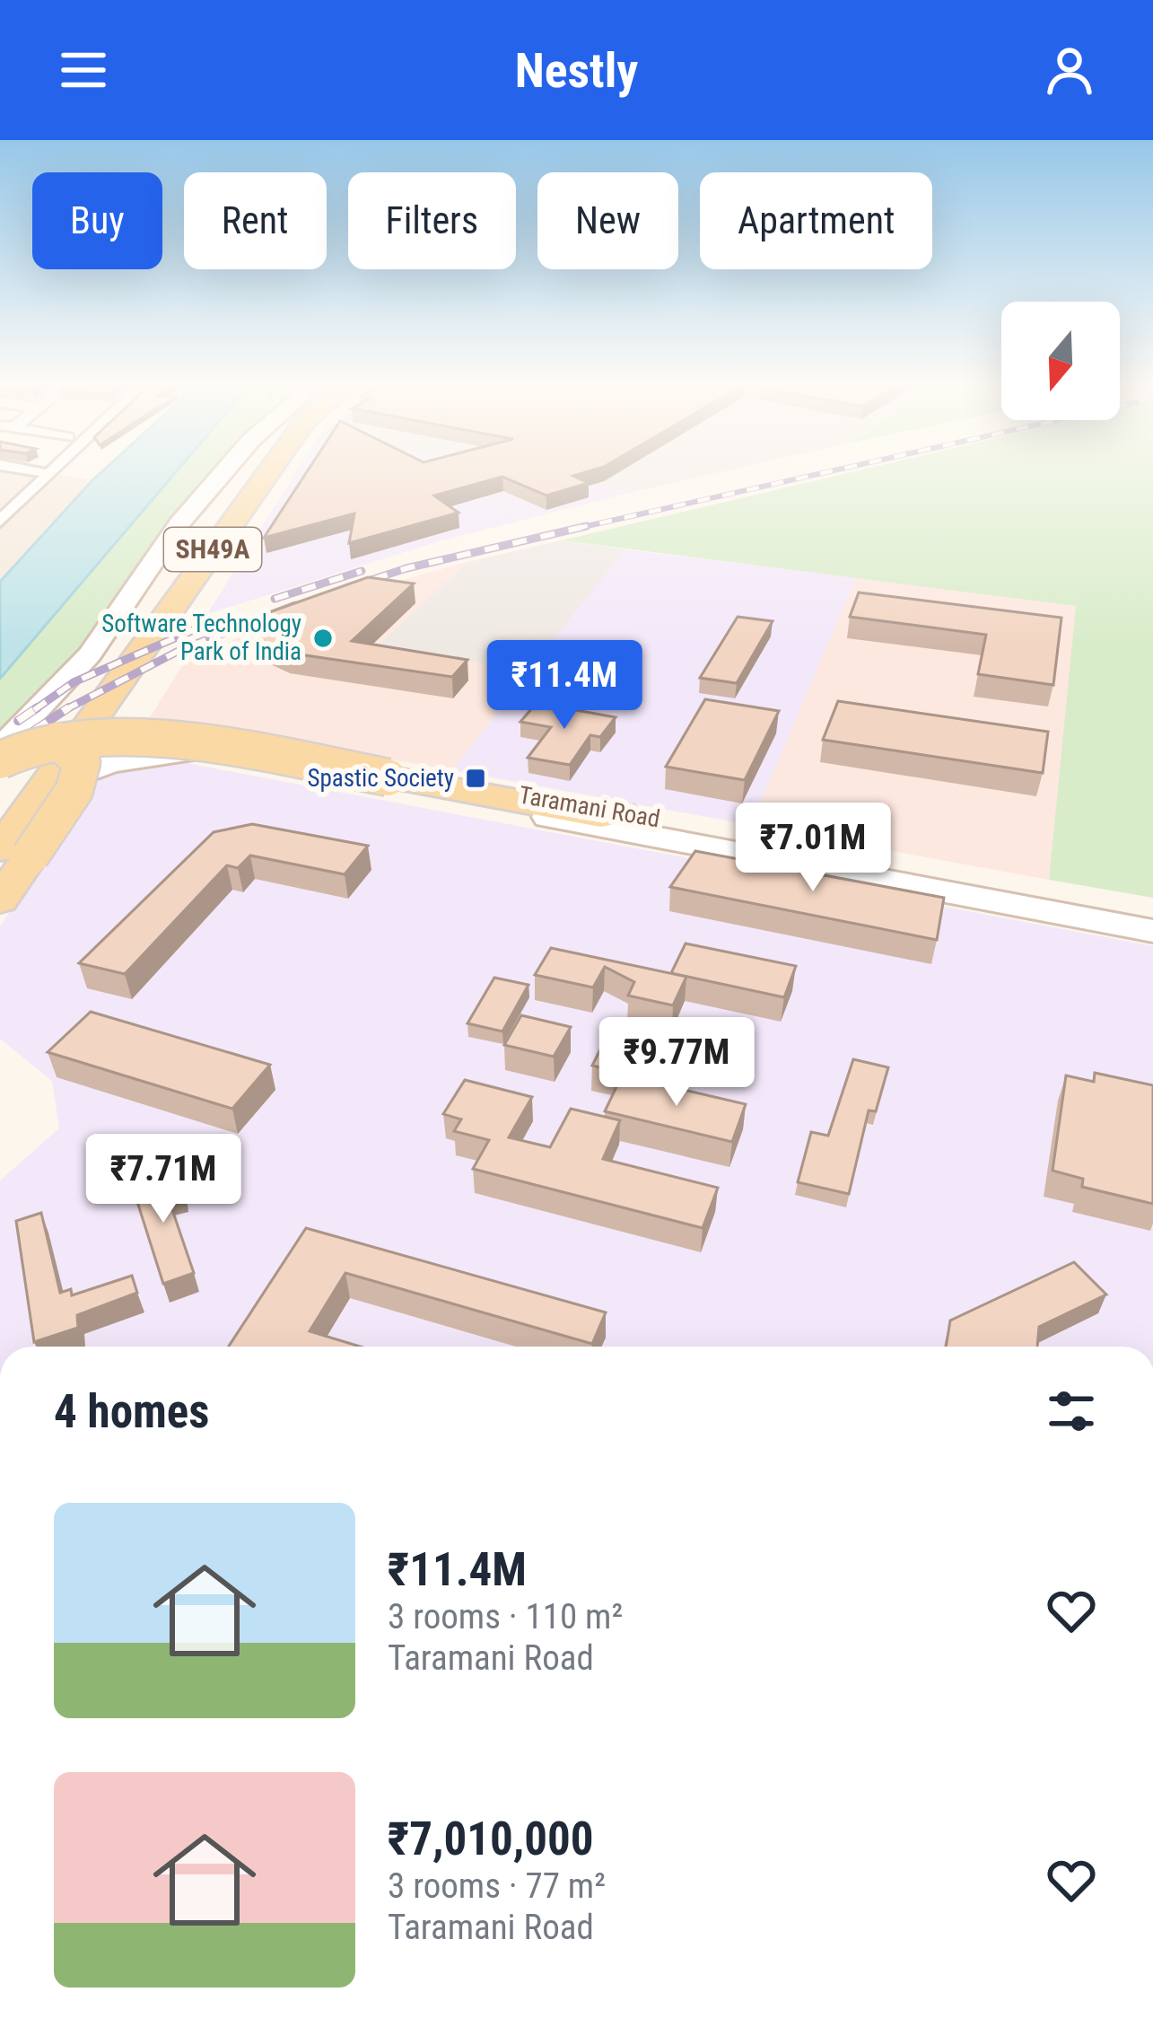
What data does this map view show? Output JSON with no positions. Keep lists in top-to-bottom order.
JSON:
{
  "streets": {
    "main road": ["SH49A"],
    "street": ["Taramani Road"]
  },
  "crossings": [
    ["SH49A", "Taramani Road"]
  ],
  "places": {
    "other": ["Software Technology Park of India"],
    "transit": ["Spastic Society"]
  },
  "north": "bottom",
  "page": {
    "header": "Nestly",
    "chip": [
      "Buy",
      "Rent",
      "Filters",
      "New",
      "Apartment"
    ],
    "price": [
      "₹11.4M",
      "₹7.01M",
      "₹9.77M",
      "₹7.71M"
    ],
    "heading": "4 homes",
    "list": [
      {
        "name": "₹11.4M",
        "note": "3 rooms · 110 m² · Taramani Road"
      },
      {
        "name": "₹7,010,000",
        "note": "3 rooms · 77 m² · Taramani Road"
      }
    ]
  }
}
